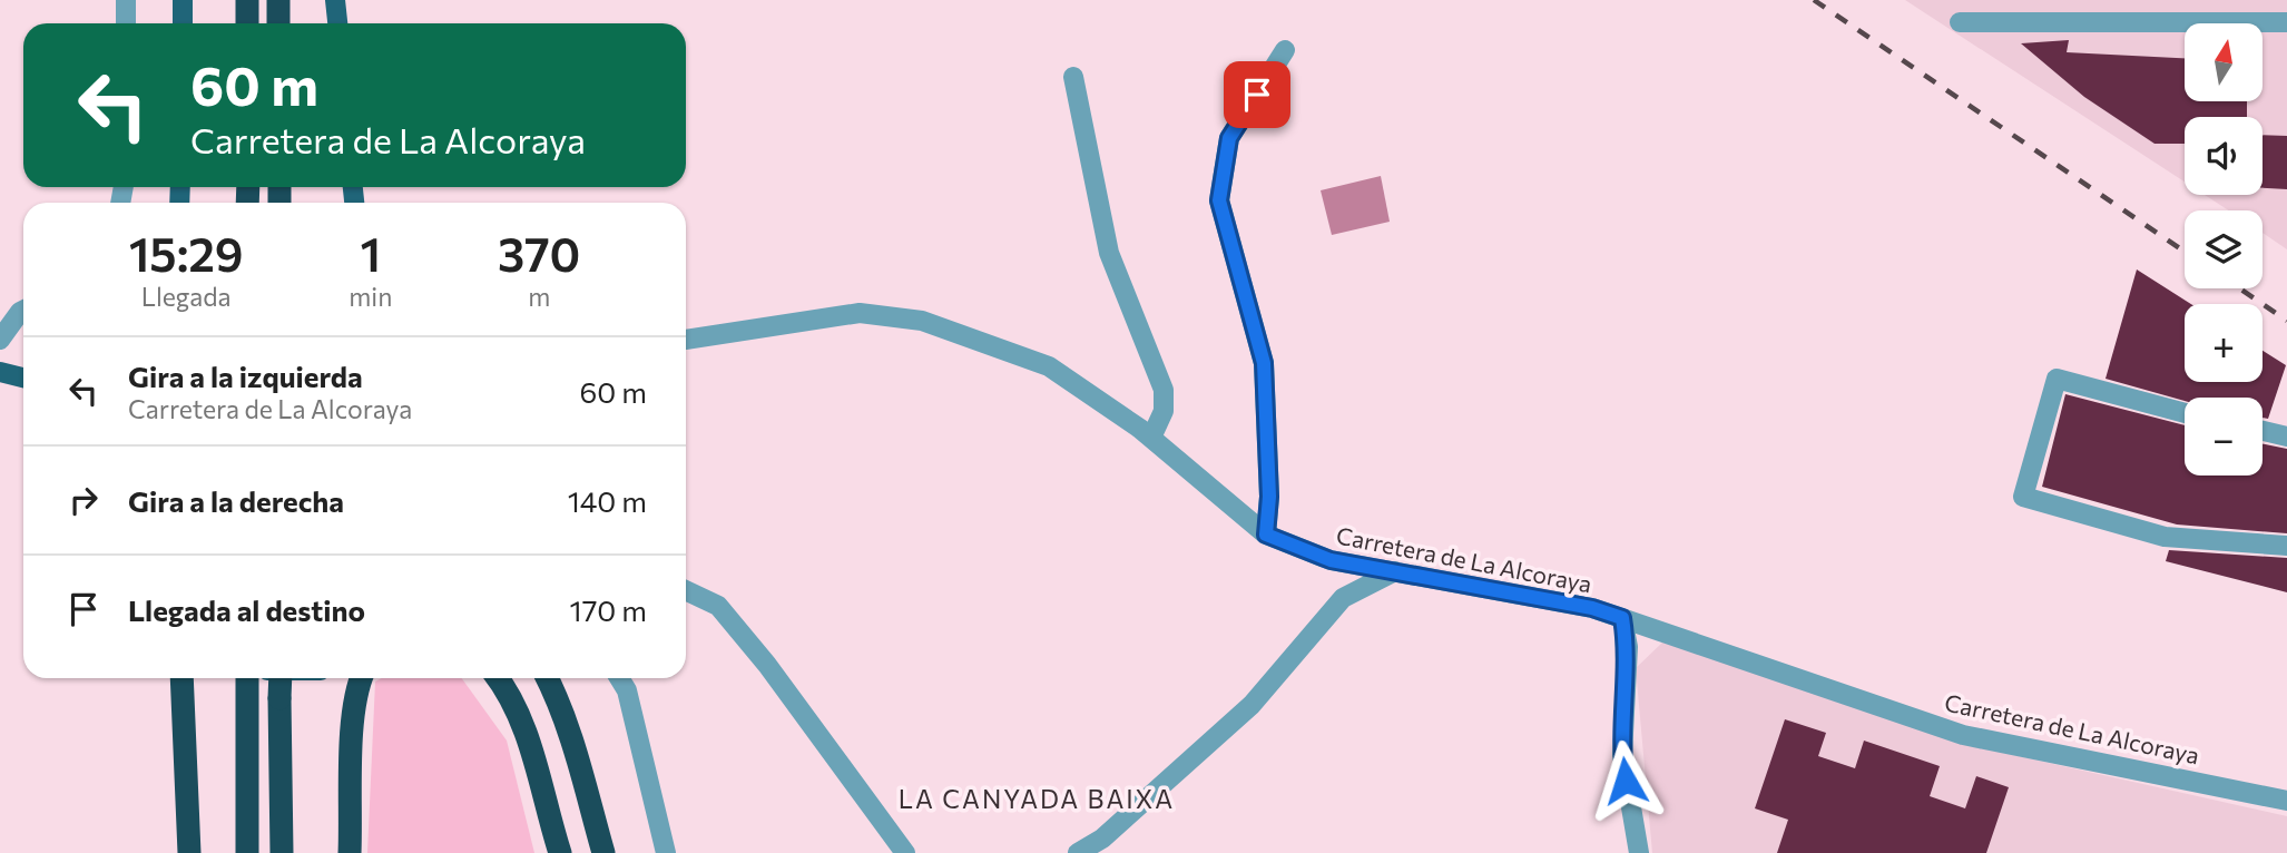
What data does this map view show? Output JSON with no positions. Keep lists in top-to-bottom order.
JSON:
{
  "streets": {
    "street": ["Carretera de La Alcoraya"]
  },
  "districts": ["LA CANYADA BAIXA"],
  "north": "top",
  "page": {
    "map_buttons": ["+", "−"],
    "turn": ["60 m", "Carretera de La Alcoraya"],
    "eta": [
      "15:29",
      "Llegada",
      "1",
      "min",
      "370",
      "m"
    ],
    "list": [
      {
        "name": "Gira a la izquierda",
        "note": "Carretera de La Alcoraya",
        "value": "60 m"
      },
      {
        "name": "Gira a la derecha",
        "value": "140 m"
      },
      {
        "name": "Llegada al destino",
        "value": "170 m"
      }
    ]
  }
}
